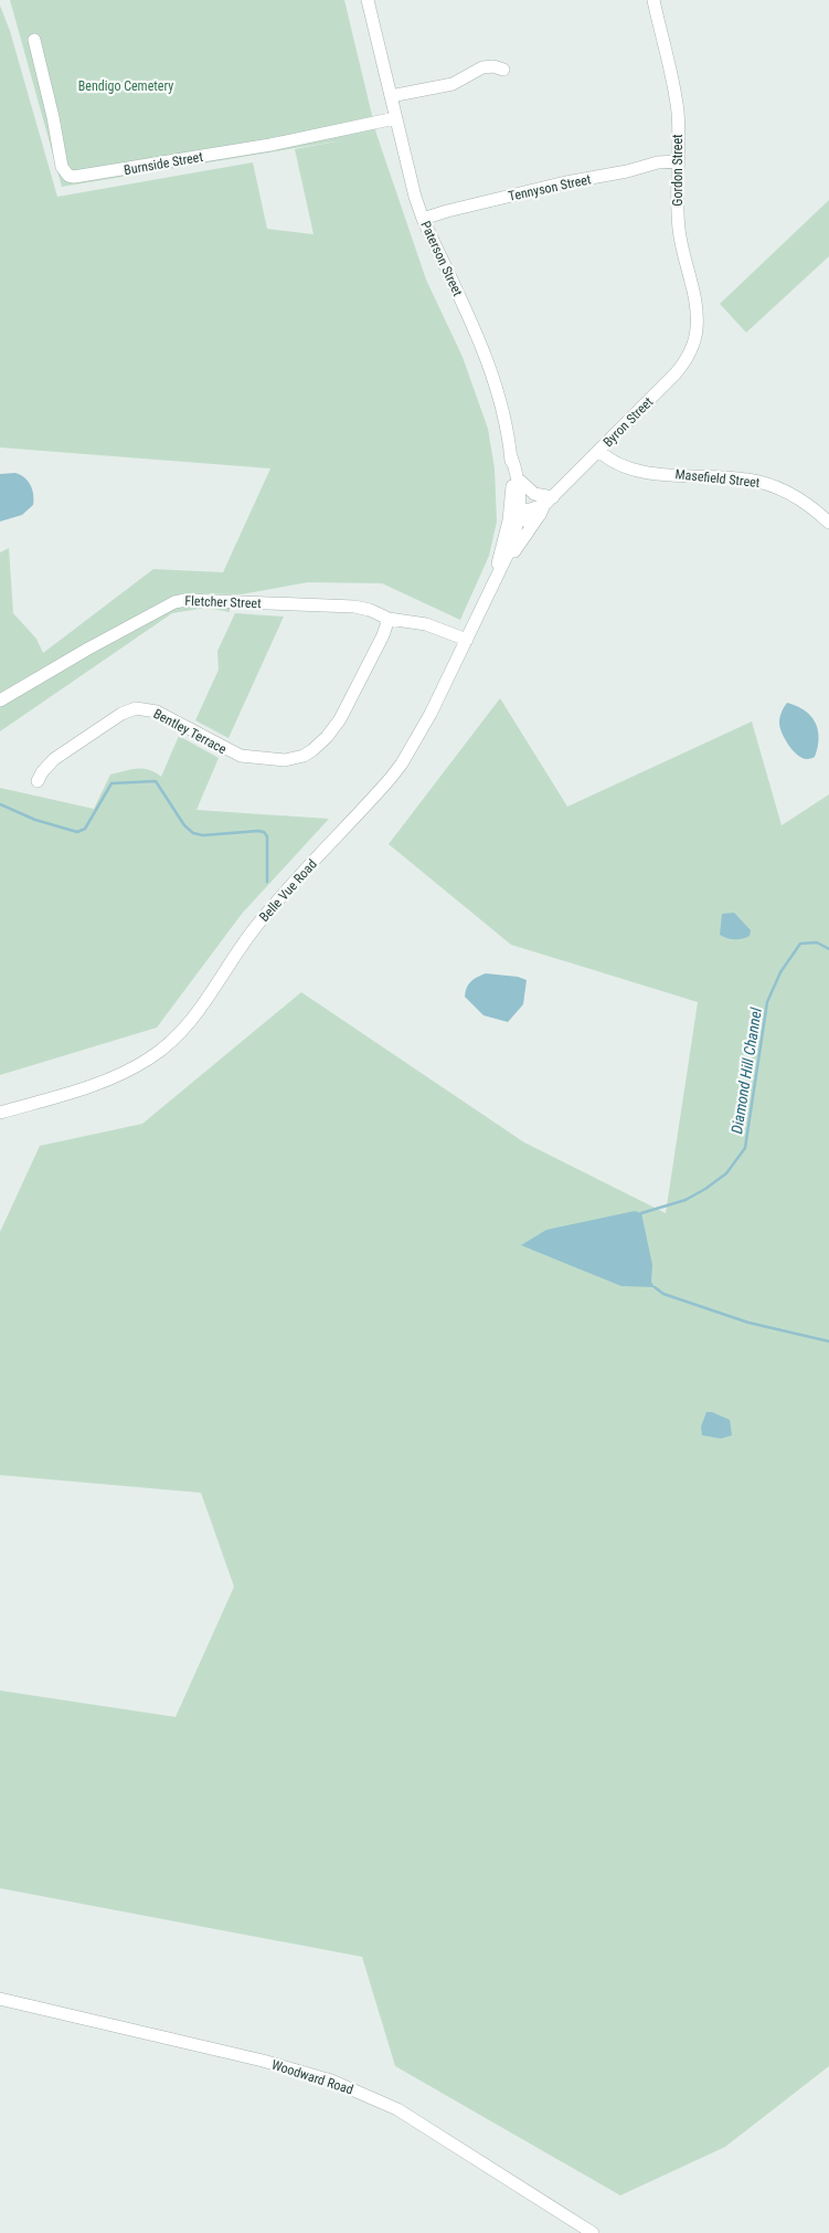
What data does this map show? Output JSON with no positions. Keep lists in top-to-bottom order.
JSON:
{
  "streets": {
    "street": [
      "Burnside Street",
      "Gordon Street",
      "Tennyson Street",
      "Paterson Street",
      "Byron Street",
      "Masefield Street",
      "Fletcher Street",
      "Bentley Terrace",
      "Belle Vue Road",
      "Woodward Road"
    ]
  },
  "crossings": [
    ["Burnside Street", "Paterson Street"],
    ["Gordon Street", "Tennyson Street"],
    ["Gordon Street", "Byron Street"],
    ["Tennyson Street", "Paterson Street"],
    ["Paterson Street", "Belle Vue Road"],
    ["Byron Street", "Masefield Street"],
    ["Byron Street", "Belle Vue Road"],
    ["Fletcher Street", "Bentley Terrace"],
    ["Fletcher Street", "Belle Vue Road"]
  ],
  "water": ["Diamond Hill Channel"],
  "parks": ["Bendigo Cemetery"]
}
